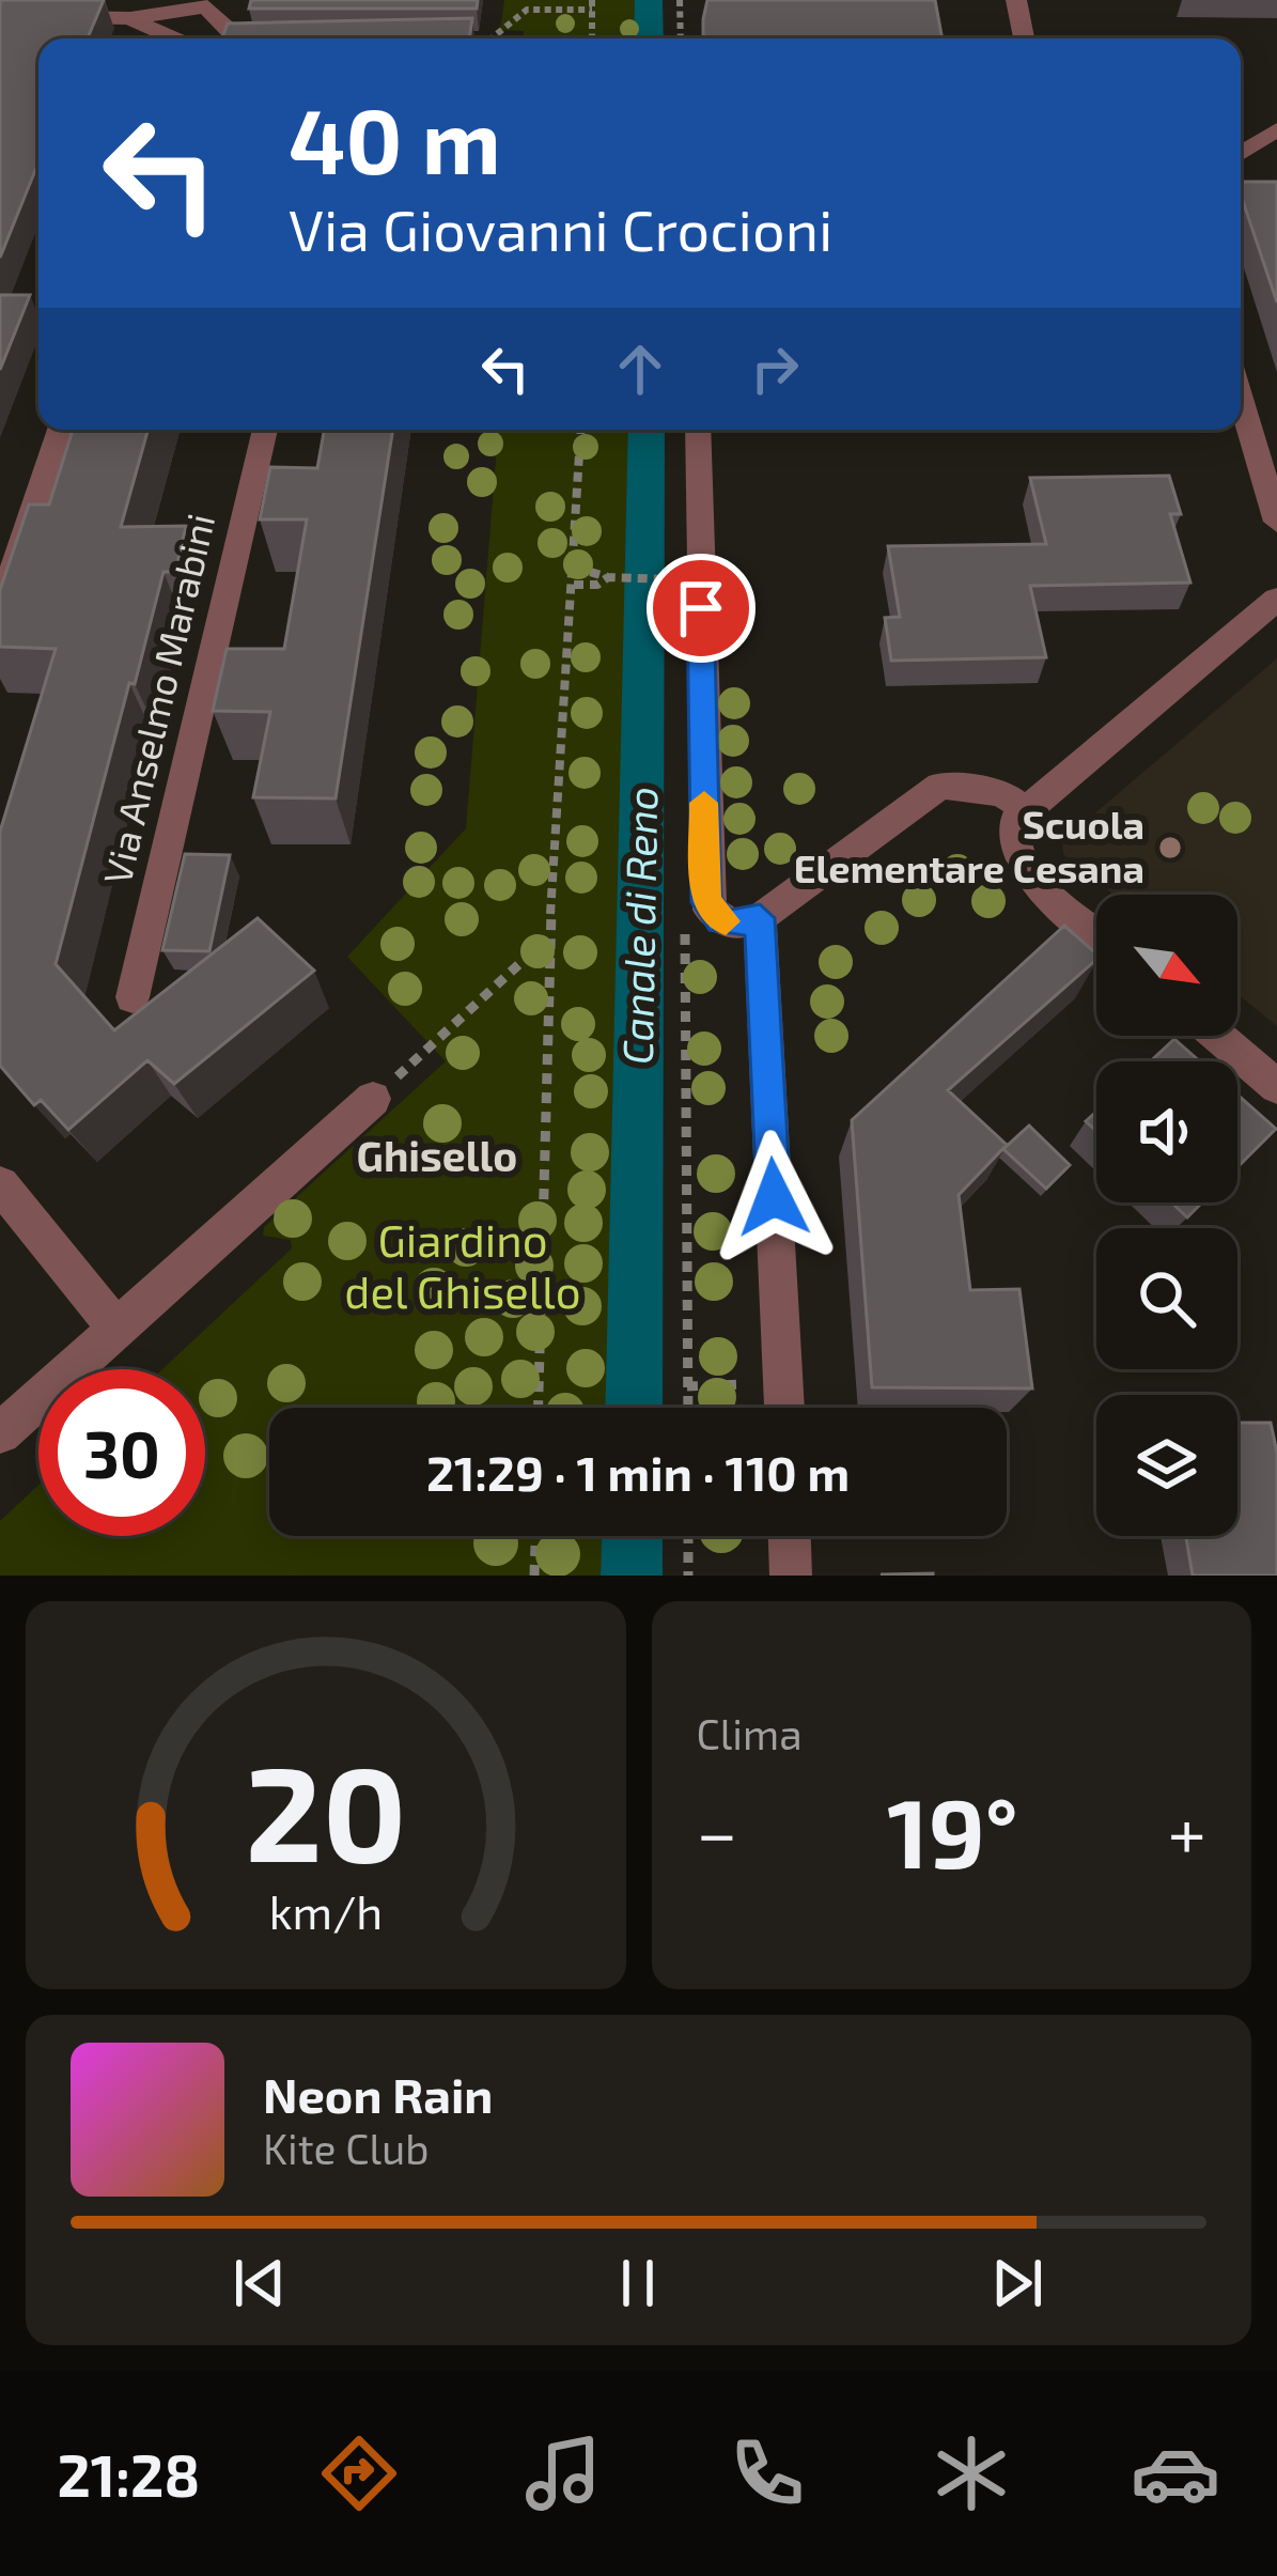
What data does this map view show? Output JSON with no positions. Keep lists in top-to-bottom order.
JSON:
{
  "streets": {
    "street": ["Via Anselmo Marabini"]
  },
  "districts": ["Ghisello"],
  "water": ["Canale di Reno"],
  "parks": ["Giardino del Ghisello"],
  "places": ["Scuola Elementare Cesana"],
  "north": "bottom right",
  "page": {
    "turn": ["40 m", "Via Giovanni Crocioni"],
    "limit": "30",
    "trip": "21:29 · 1 min · 110 m",
    "tile": "Clima",
    "heat": ["−", "19°", "+"],
    "song": ["Neon Rain", "Kite Club"],
    "tabs": "21:28",
    "gauge": ["20", "km/h"]
  }
}
